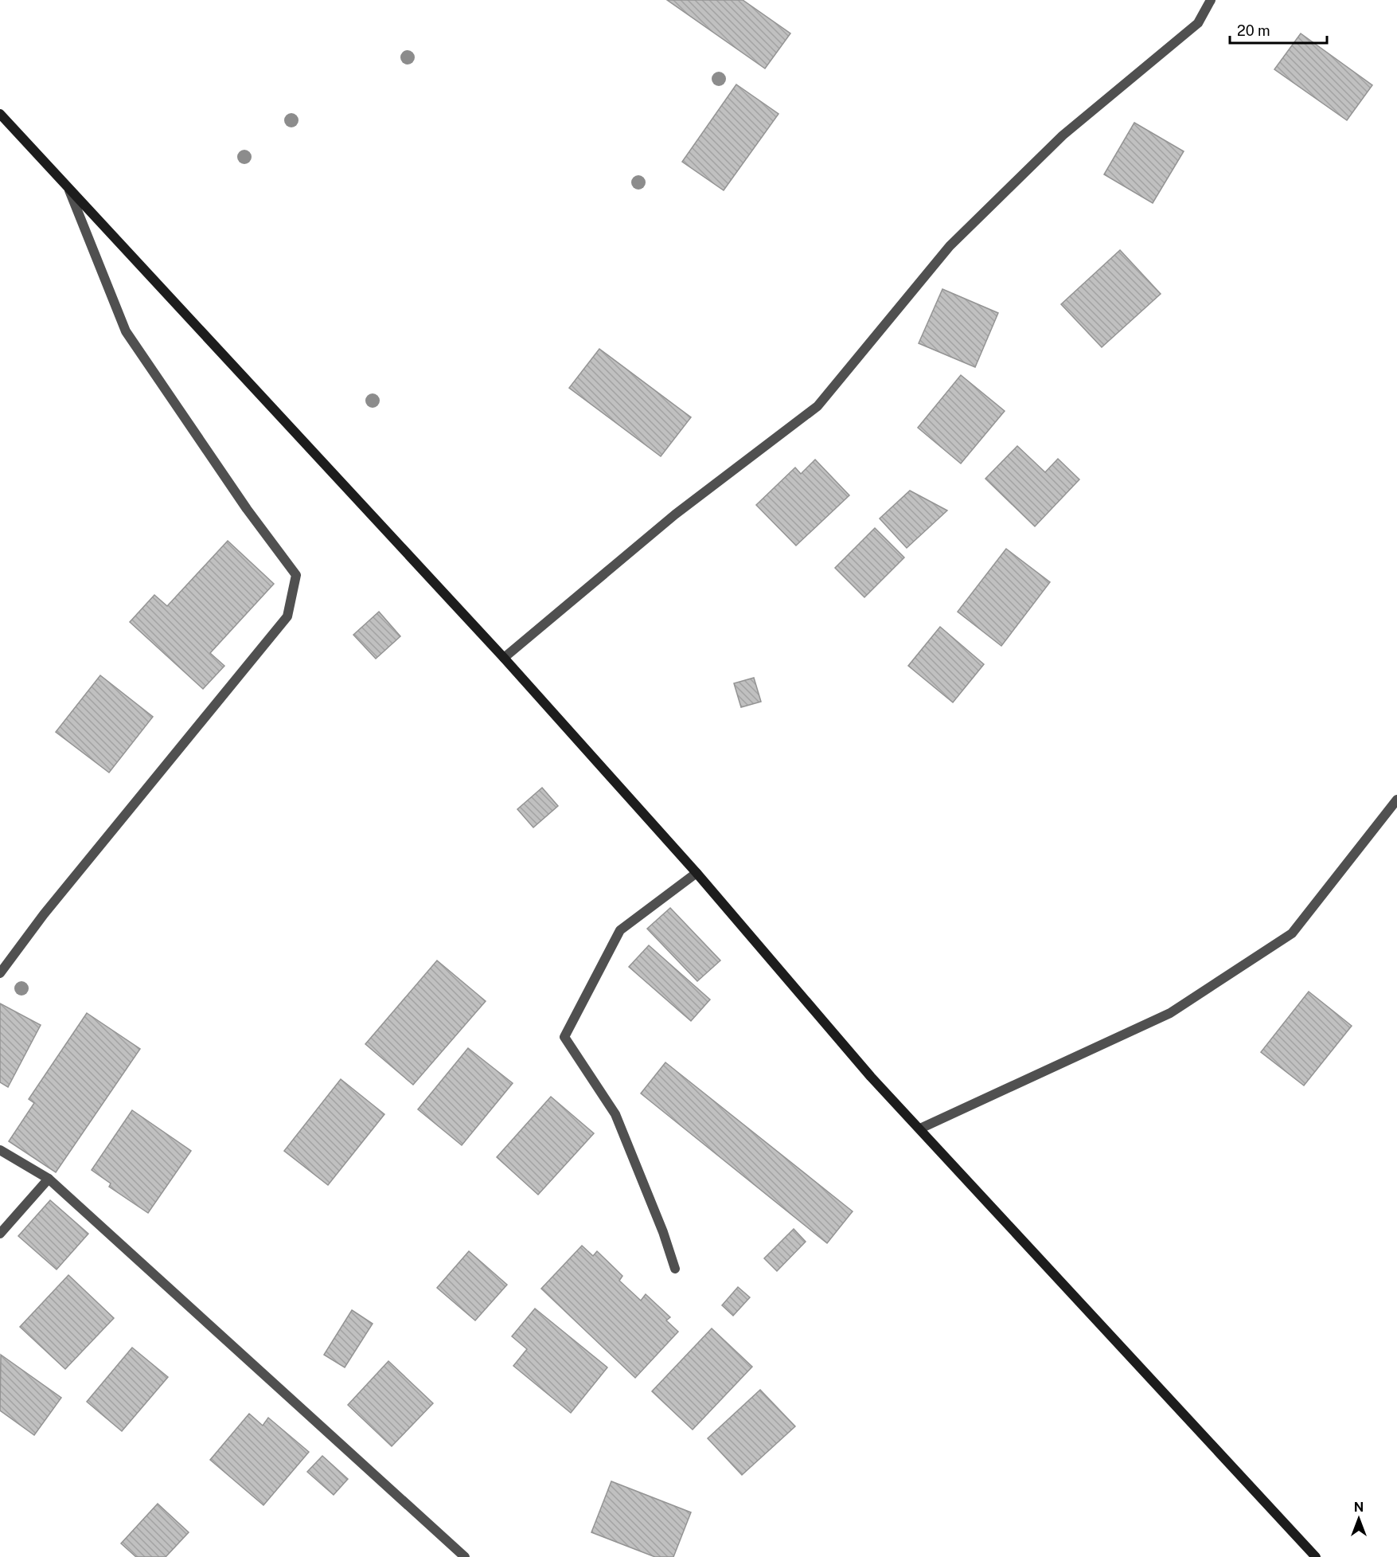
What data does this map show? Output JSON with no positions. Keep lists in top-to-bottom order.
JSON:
{
  "scale_bar": "20 m",
  "north": "top"
}
